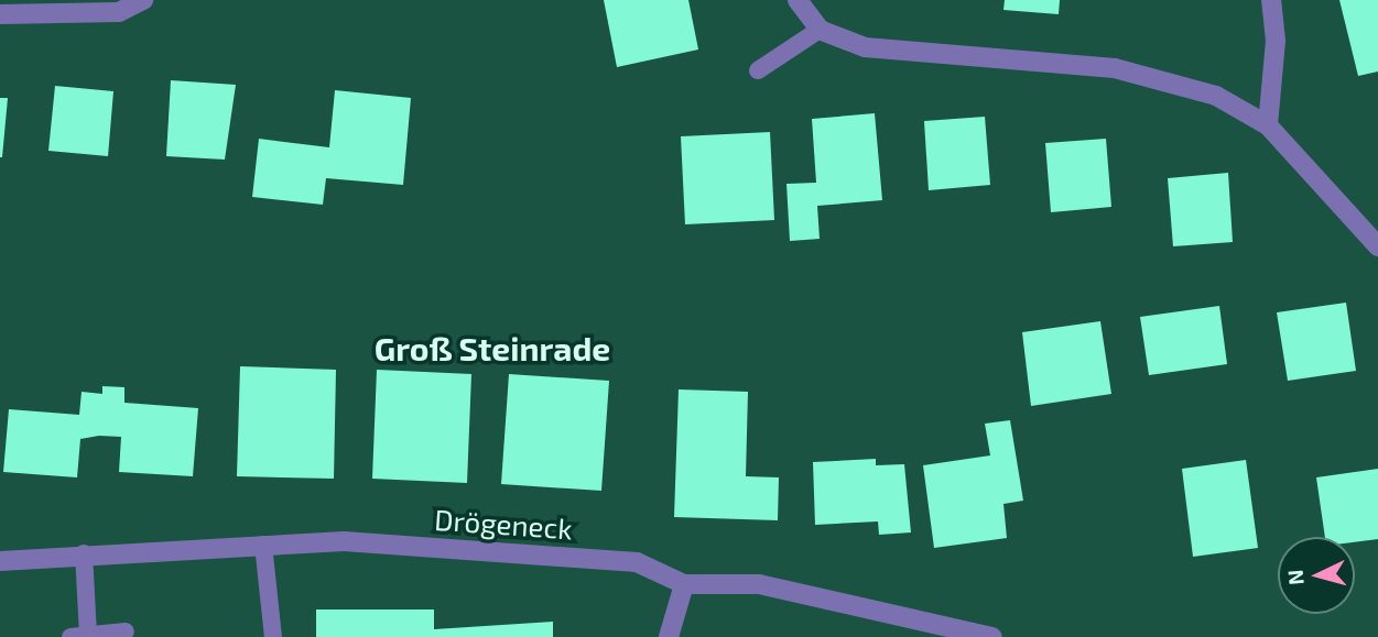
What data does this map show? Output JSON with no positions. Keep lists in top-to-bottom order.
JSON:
{
  "streets": {
    "street": ["Drögeneck"]
  },
  "districts": ["Groß Steinrade"],
  "north": "left"
}
